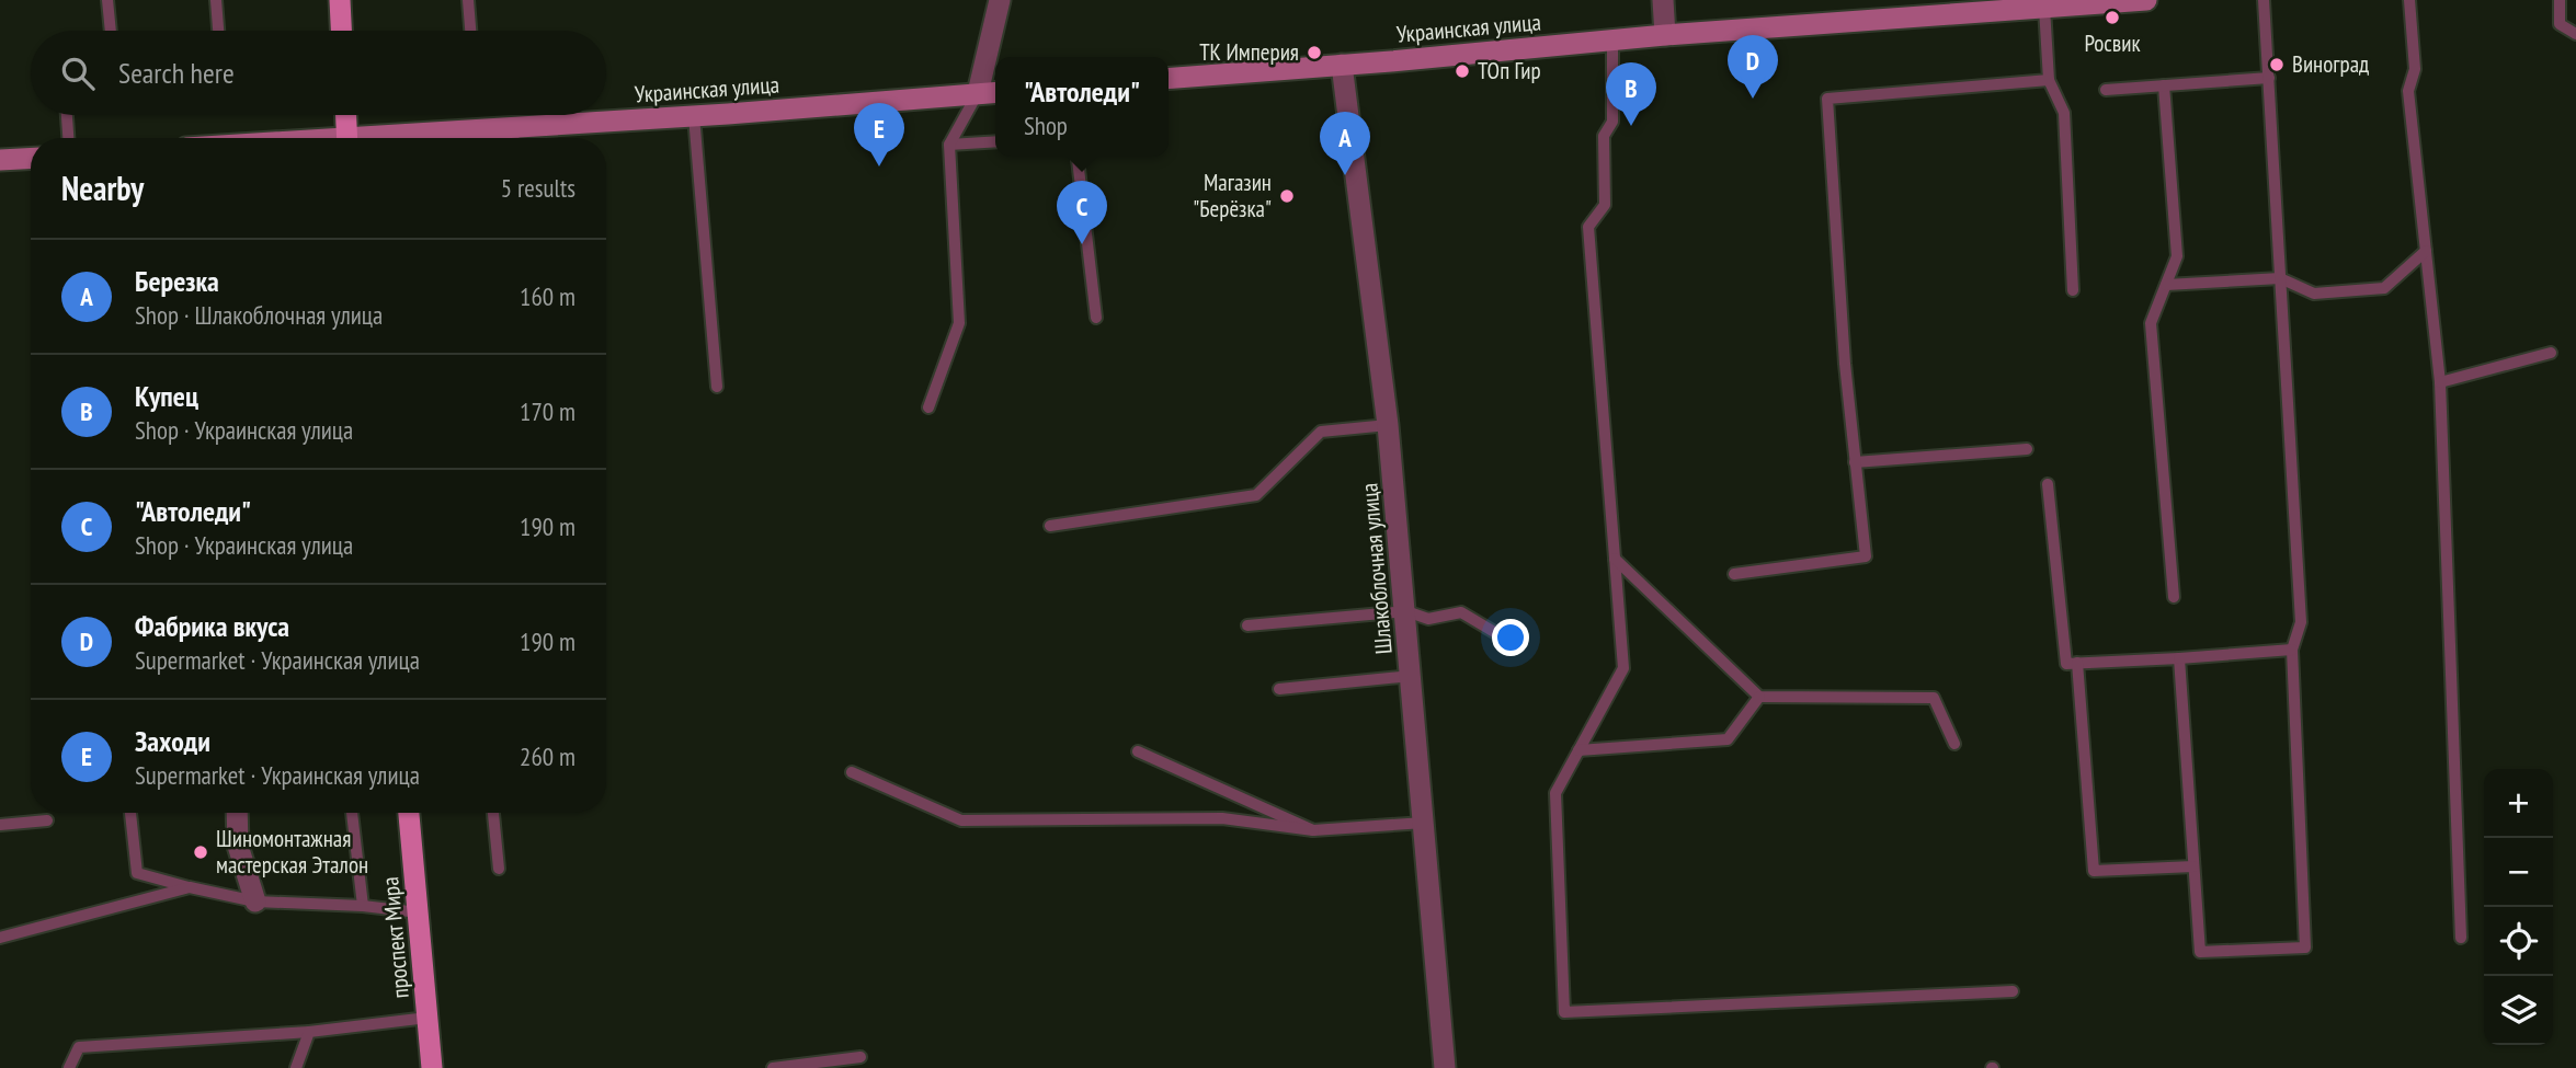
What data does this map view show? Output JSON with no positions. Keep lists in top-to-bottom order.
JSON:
{
  "streets": {
    "main road": ["Украинская улица", "проспект Мира"],
    "street": ["Шлакоблочная улица"]
  },
  "crossings": [
    ["Украинская улица", "Шлакоблочная улица"]
  ],
  "places": [
    "Росвик",
    "ТК Империя",
    "Виноград",
    "ТОп Гир",
    "Магазин \"Берёзка\"",
    "Шиномонтажная мастерская Эталон"
  ],
  "page": {
    "search": "Search here",
    "pins": [
      "D",
      "B",
      "E",
      "A",
      "C"
    ],
    "popup": ["\"Автоледи\"", "Shop"],
    "heading": ["Nearby", "5 results"],
    "list": [
      {
        "mark": "A",
        "name": "Березка",
        "note": "Shop · Шлакоблочная улица",
        "value": "160 m"
      },
      {
        "mark": "B",
        "name": "Купец",
        "note": "Shop · Украинская улица",
        "value": "170 m"
      },
      {
        "mark": "C",
        "name": "\"Автоледи\"",
        "note": "Shop · Украинская улица",
        "value": "190 m"
      },
      {
        "mark": "D",
        "name": "Фабрика вкуса",
        "note": "Supermarket · Украинская улица",
        "value": "190 m"
      },
      {
        "mark": "E",
        "name": "Заходи",
        "note": "Supermarket · Украинская улица",
        "value": "260 m"
      }
    ],
    "map_buttons": ["+", "−"]
  }
}
